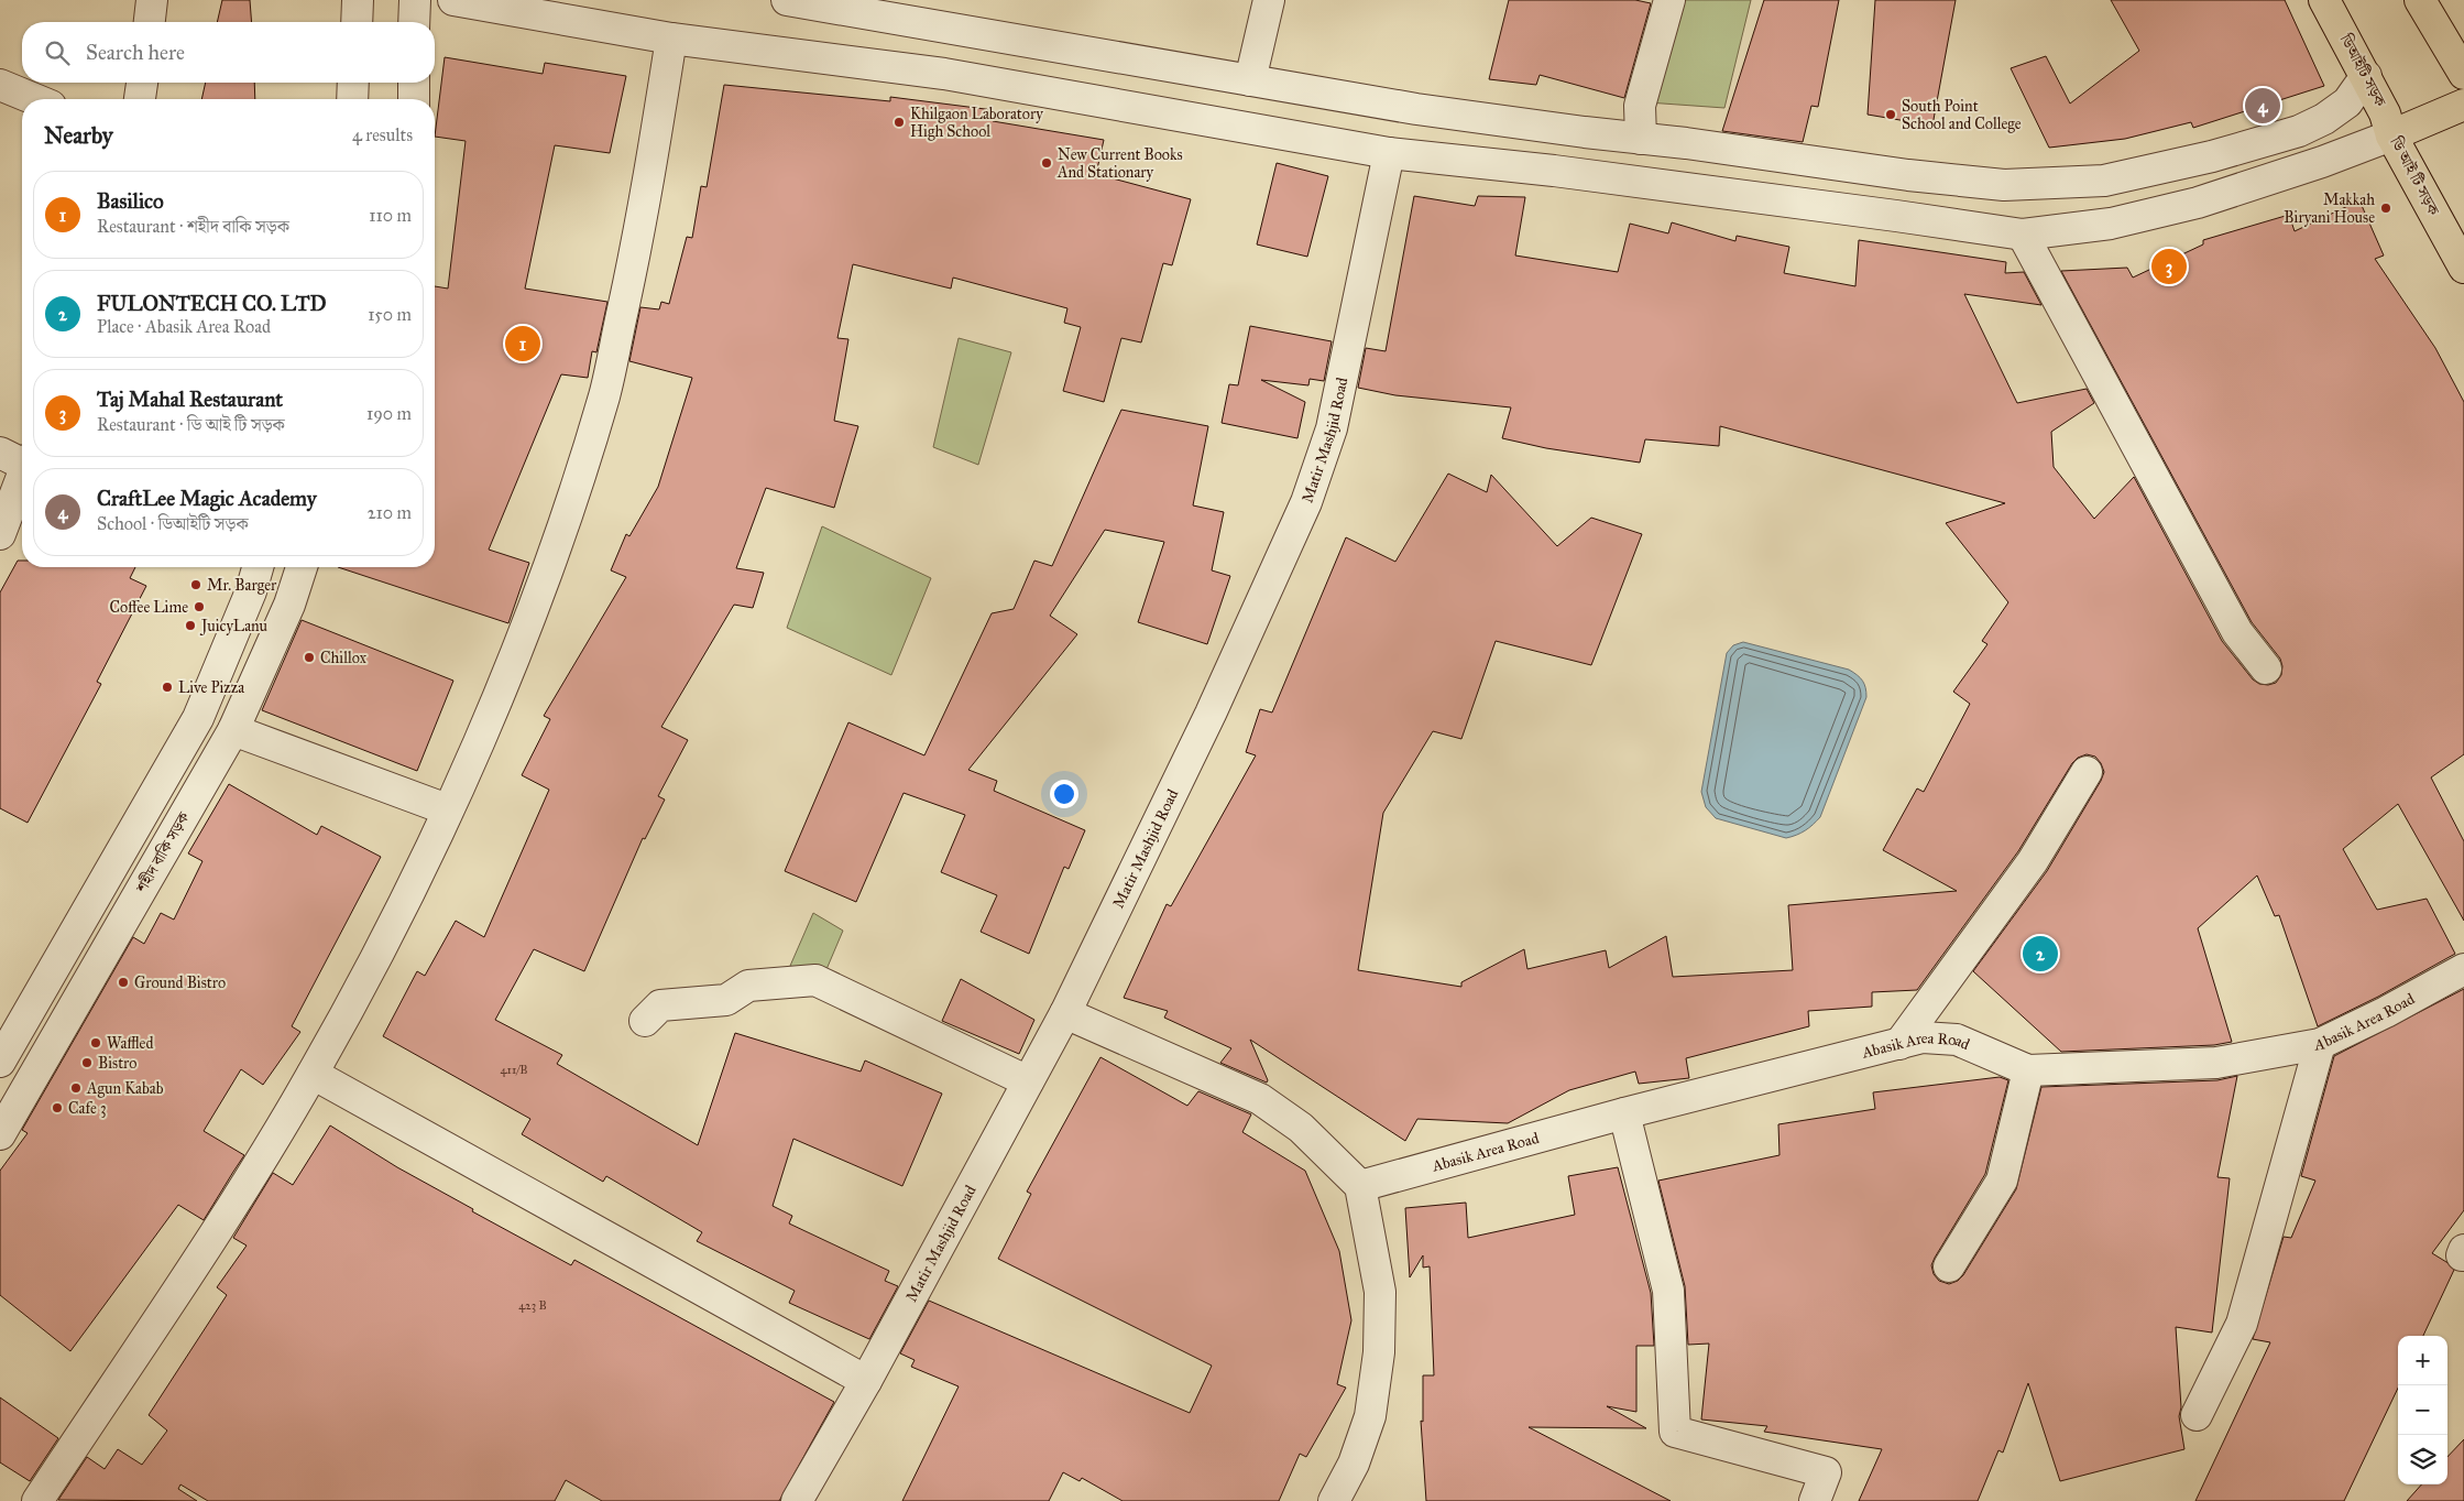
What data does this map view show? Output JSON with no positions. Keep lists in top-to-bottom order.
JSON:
{
  "streets": {
    "main road": ["ডিআইটি সড়ক", "ডি আই টি সড়ক"],
    "street": ["Matir Mashjid Road", "শহীদ বাকি সড়ক", "Abasik Area Road"]
  },
  "crossings": [
    ["ডিআইটি সড়ক", "ডি আই টি সড়ক"]
  ],
  "places": [
    "South Point School and College",
    "Khilgaon Laboratory High School",
    "New Current Books And Stationary",
    "Makkah Biryani House",
    "Mr. Barger",
    "Coffee Lime",
    "JuicyLanu",
    "Chillox",
    "Live Pizza",
    "Ground Bistro",
    "Waffled",
    "Bistro",
    "Agun Kabab",
    "Cafe 3"
  ],
  "house_numbers": ["411/B", "423 B"],
  "page": {
    "search": "Search here",
    "pins": [
      "4",
      "3",
      "1",
      "2"
    ],
    "heading": ["Nearby", "4 results"],
    "list": [
      {
        "mark": "1",
        "name": "Basilico",
        "note": "Restaurant · শহীদ বাকি সড়ক",
        "value": "110 m"
      },
      {
        "mark": "2",
        "name": "FULONTECH CO. LTD",
        "note": "Place · Abasik Area Road",
        "value": "150 m"
      },
      {
        "mark": "3",
        "name": "Taj Mahal Restaurant",
        "note": "Restaurant · ডি আই টি সড়ক",
        "value": "190 m"
      },
      {
        "mark": "4",
        "name": "CraftLee Magic Academy",
        "note": "School · ডিআইটি সড়ক",
        "value": "210 m"
      }
    ],
    "map_buttons": ["+", "−"]
  }
}
